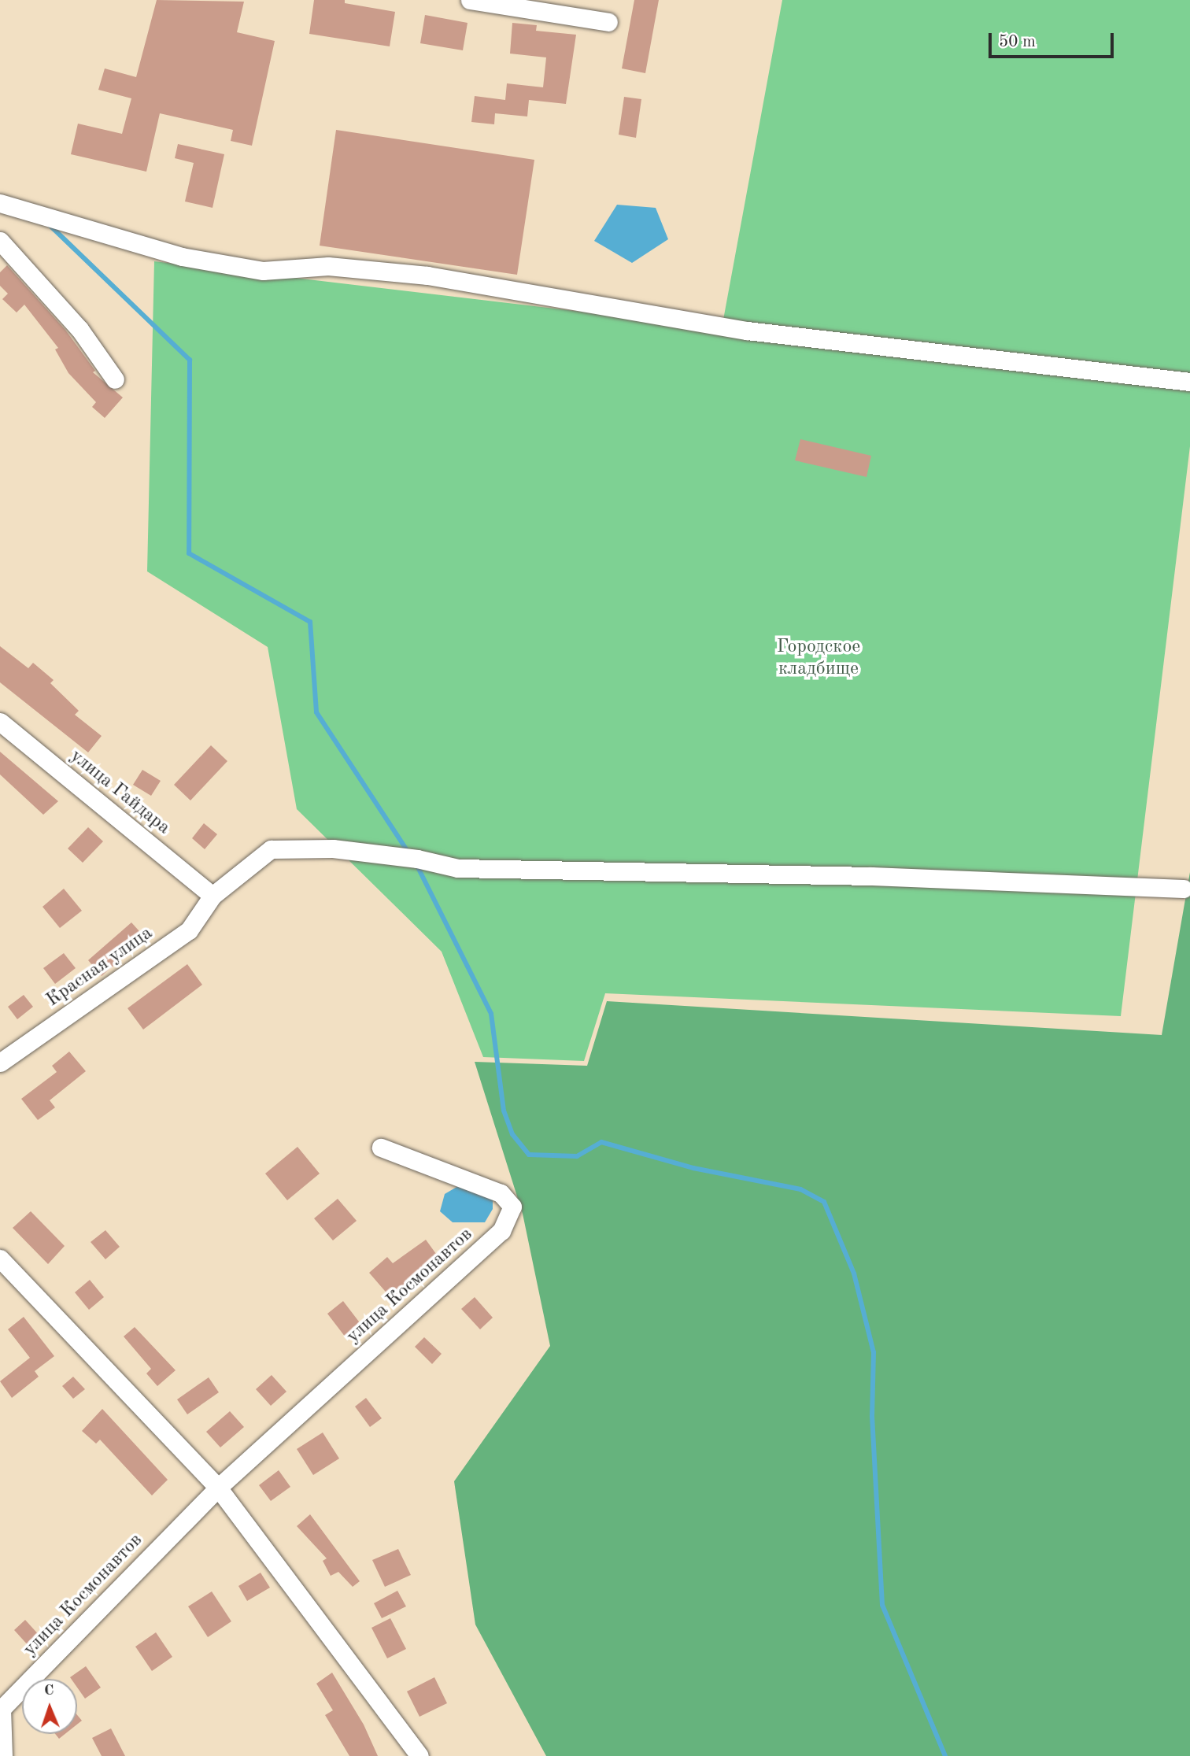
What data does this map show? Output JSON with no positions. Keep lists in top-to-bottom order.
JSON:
{
  "streets": {
    "street": ["улица Гайдара", "Красная улица", "улица Космонавтов"]
  },
  "crossings": [
    ["улица Гайдара", "Красная улица"]
  ],
  "parks": ["Городское кладбище"],
  "scale_bar": "50 m",
  "north": "top"
}
